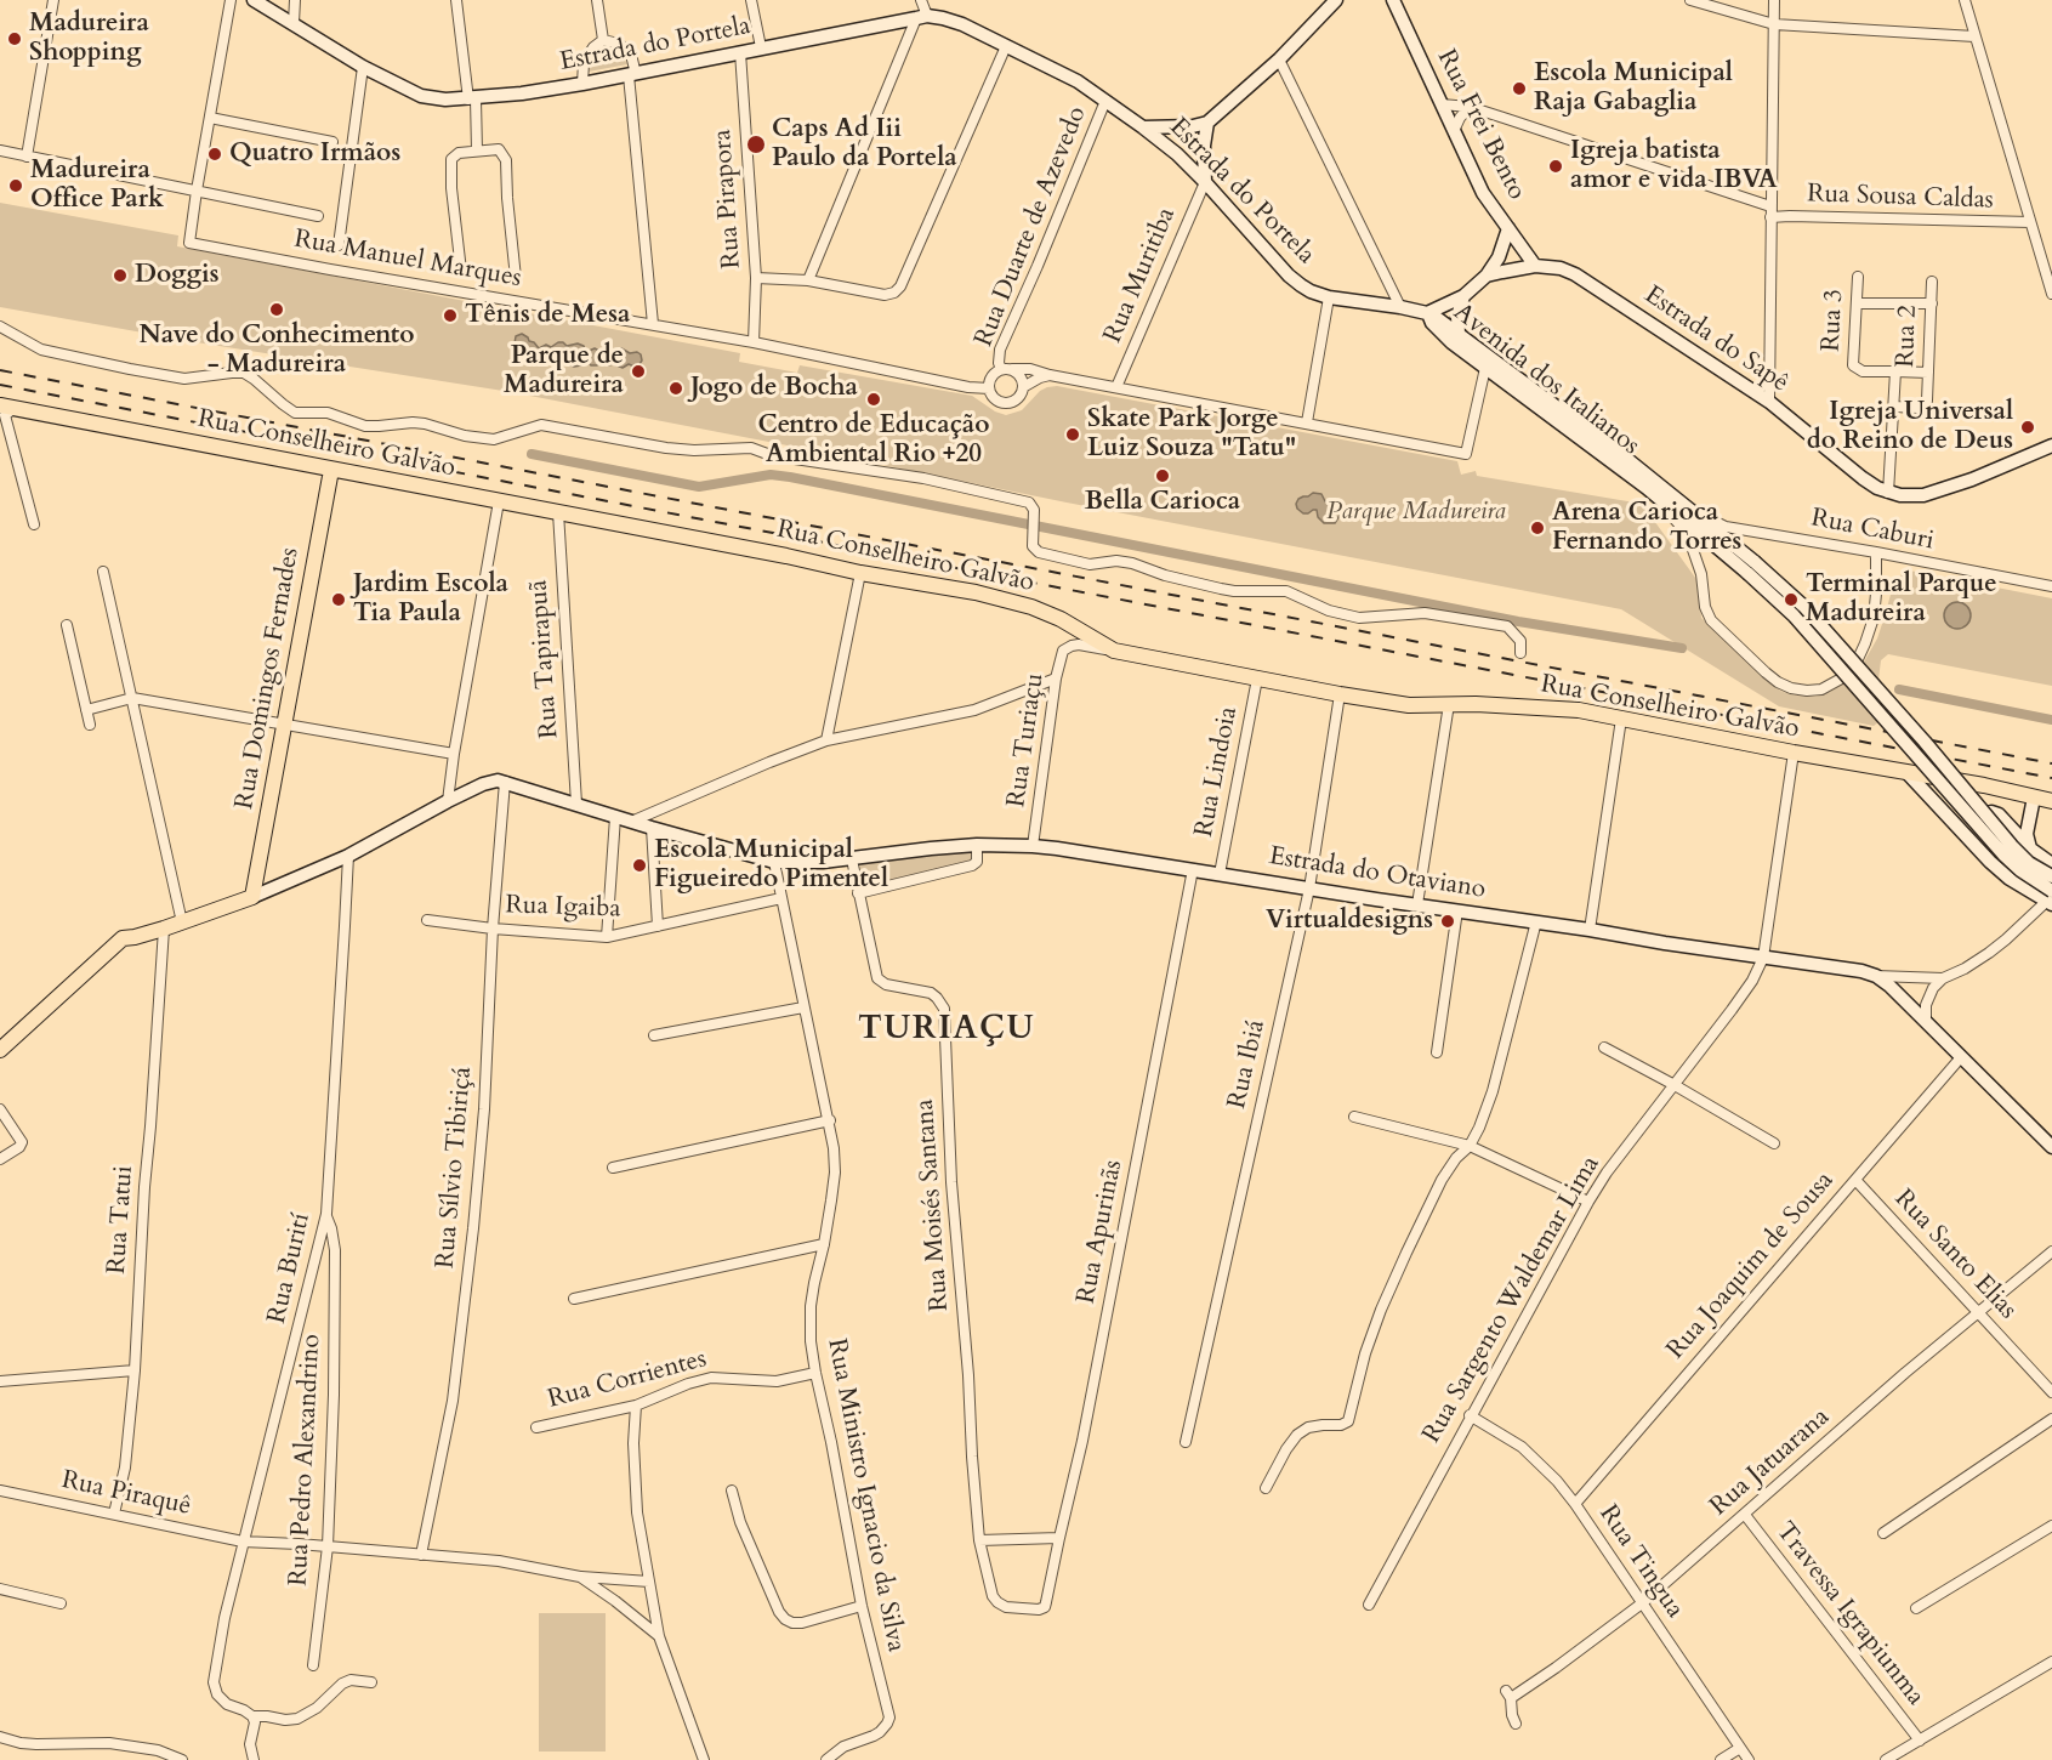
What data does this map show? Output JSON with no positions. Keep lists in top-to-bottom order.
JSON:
{
  "streets": {
    "main road": [
      "Estrada do Portela",
      "Rua Frei Bento",
      "Estrada do Sapê",
      "Avenida dos Italianos",
      "Rua Conselheiro Galvão",
      "Rua Domingos Fernades",
      "Estrada do Otaviano"
    ],
    "street": [
      "Rua Sousa Caldas",
      "Rua Pirapora",
      "Rua Duarte de Azevedo",
      "Rua Manuel Marques",
      "Rua Muritiba",
      "Rua 3",
      "Rua 2",
      "Rua Caburi",
      "Rua Tapirapuã",
      "Rua Turiaçu",
      "Rua Lindoia",
      "Rua Igaiba",
      "Rua Ibiá",
      "Rua Sílvio Tibiriçá",
      "Rua Moisés Santana",
      "Rua Tatui",
      "Rua Apurinãs",
      "Rua Santo Elias",
      "Rua Joaquim de Sousa",
      "Rua Burití",
      "Rua Sargento Waldemar Lima",
      "Rua Corrientes",
      "Rua Pedro Alexandrino",
      "Rua Jatuarana",
      "Rua Piraquê",
      "Rua Ministro Ignacio da Silva",
      "Rua Tingua",
      "Travessa Igrapiunma"
    ]
  },
  "crossings": [
    ["Estrada do Portela", "Rua Pirapora"],
    ["Estrada do Portela", "Rua Duarte de Azevedo"],
    ["Estrada do Portela", "Rua Muritiba"],
    ["Estrada do Portela", "Avenida dos Italianos"],
    ["Rua Frei Bento", "Rua Sousa Caldas"],
    ["Rua Frei Bento", "Estrada do Sapê"],
    ["Rua Pirapora", "Rua Manuel Marques"],
    ["Rua Duarte de Azevedo", "Rua Manuel Marques"],
    ["Avenida dos Italianos", "Rua Caburi"],
    ["Rua Conselheiro Galvão", "Rua Tapirapuã"],
    ["Rua Conselheiro Galvão", "Rua Domingos Fernades"],
    ["Rua Conselheiro Galvão", "Rua Turiaçu"],
    ["Rua Conselheiro Galvão", "Rua Lindoia"],
    ["Rua Conselheiro Galvão", "Rua Ibiá"],
    ["Rua Conselheiro Galvão", "Rua Sargento Waldemar Lima"],
    ["Rua Tapirapuã", "Estrada do Otaviano"],
    ["Rua Turiaçu", "Estrada do Otaviano"],
    ["Rua Lindoia", "Estrada do Otaviano"],
    ["Estrada do Otaviano", "Rua Ibiá"],
    ["Estrada do Otaviano", "Rua Sílvio Tibiriçá"],
    ["Estrada do Otaviano", "Rua Moisés Santana"],
    ["Estrada do Otaviano", "Rua Apurinãs"],
    ["Estrada do Otaviano", "Rua Joaquim de Sousa"],
    ["Estrada do Otaviano", "Rua Sargento Waldemar Lima"],
    ["Estrada do Otaviano", "Rua Ministro Ignacio da Silva"],
    ["Rua Igaiba", "Rua Sílvio Tibiriçá"],
    ["Rua Igaiba", "Rua Ministro Ignacio da Silva"],
    ["Rua Sílvio Tibiriçá", "Rua Piraquê"],
    ["Rua Moisés Santana", "Rua Apurinãs"],
    ["Rua Tatui", "Rua Piraquê"],
    ["Rua Santo Elias", "Rua Joaquim de Sousa"],
    ["Rua Santo Elias", "Rua Jatuarana"],
    ["Rua Joaquim de Sousa", "Rua Tingua"],
    ["Rua Burití", "Rua Pedro Alexandrino"],
    ["Rua Burití", "Rua Piraquê"],
    ["Rua Sargento Waldemar Lima", "Rua Tingua"],
    ["Rua Corrientes", "Rua Ministro Ignacio da Silva"],
    ["Rua Pedro Alexandrino", "Rua Piraquê"],
    ["Rua Jatuarana", "Rua Tingua"],
    ["Rua Jatuarana", "Travessa Igrapiunma"]
  ],
  "districts": ["TURIAÇU"],
  "parks": ["Parque Madureira"],
  "places": [
    "Madureira Shopping",
    "Escola Municipal Raja Gabaglia",
    "Caps Ad Iii Paulo da Portela",
    "Quatro Irmãos",
    "Igreja batista amor e vida IBVA",
    "Madureira Office Park",
    "Doggis",
    "Nave do Conhecimento - Madureira",
    "Tênis de Mesa",
    "Parque de Madureira",
    "Jogo de Bocha",
    "Centro de Educação Ambiental Rio +20",
    "Igreja Universal do Reino de Deus",
    "Skate Park Jorge Luiz Souza \"Tatu\"",
    "Bella Carioca",
    "Arena Carioca Fernando Torres",
    "Jardim Escola Tia Paula",
    "Terminal Parque Madureira",
    "Escola Municipal Figueiredo Pimentel",
    "Virtualdesigns"
  ]
}
